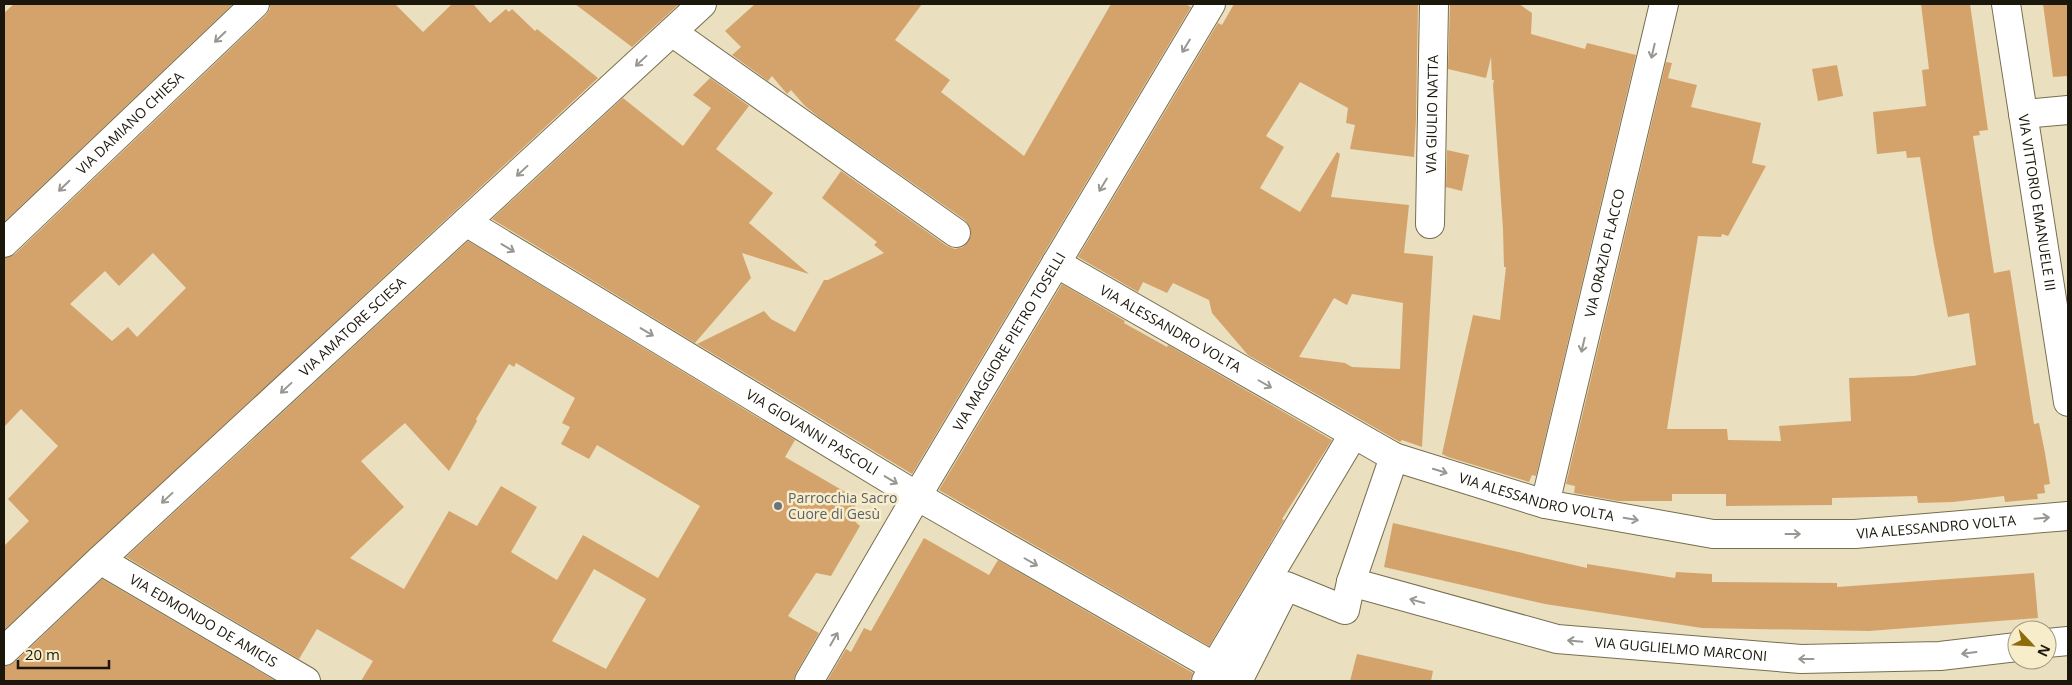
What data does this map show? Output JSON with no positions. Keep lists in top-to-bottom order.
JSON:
{
  "streets": {
    "street": [
      "VIA GIULIO NATTA",
      "VIA DAMIANO CHIESA",
      "VIA VITTORIO EMANUELE III",
      "VIA ORAZIO FLACCO",
      "VIA AMATORE SCIESA",
      "VIA ALESSANDRO VOLTA",
      "VIA MAGGIORE PIETRO TOSELLI",
      "VIA GIOVANNI PASCOLI",
      "VIA EDMONDO DE AMICIS",
      "VIA GUGLIELMO MARCONI"
    ]
  },
  "crossings": [
    ["VIA ORAZIO FLACCO", "VIA ALESSANDRO VOLTA"],
    ["VIA AMATORE SCIESA", "VIA GIOVANNI PASCOLI"],
    ["VIA AMATORE SCIESA", "VIA EDMONDO DE AMICIS"],
    ["VIA ALESSANDRO VOLTA", "VIA MAGGIORE PIETRO TOSELLI"],
    ["VIA MAGGIORE PIETRO TOSELLI", "VIA GIOVANNI PASCOLI"]
  ],
  "one_way": [
    "VIA DAMIANO CHIESA",
    "VIA ORAZIO FLACCO",
    "VIA AMATORE SCIESA",
    "VIA ALESSANDRO VOLTA",
    "VIA GIOVANNI PASCOLI",
    "VIA GUGLIELMO MARCONI"
  ],
  "places": ["Parrocchia Sacro Cuore di Gesù"],
  "scale_bar": "20 m",
  "north": "bottom right"
}
